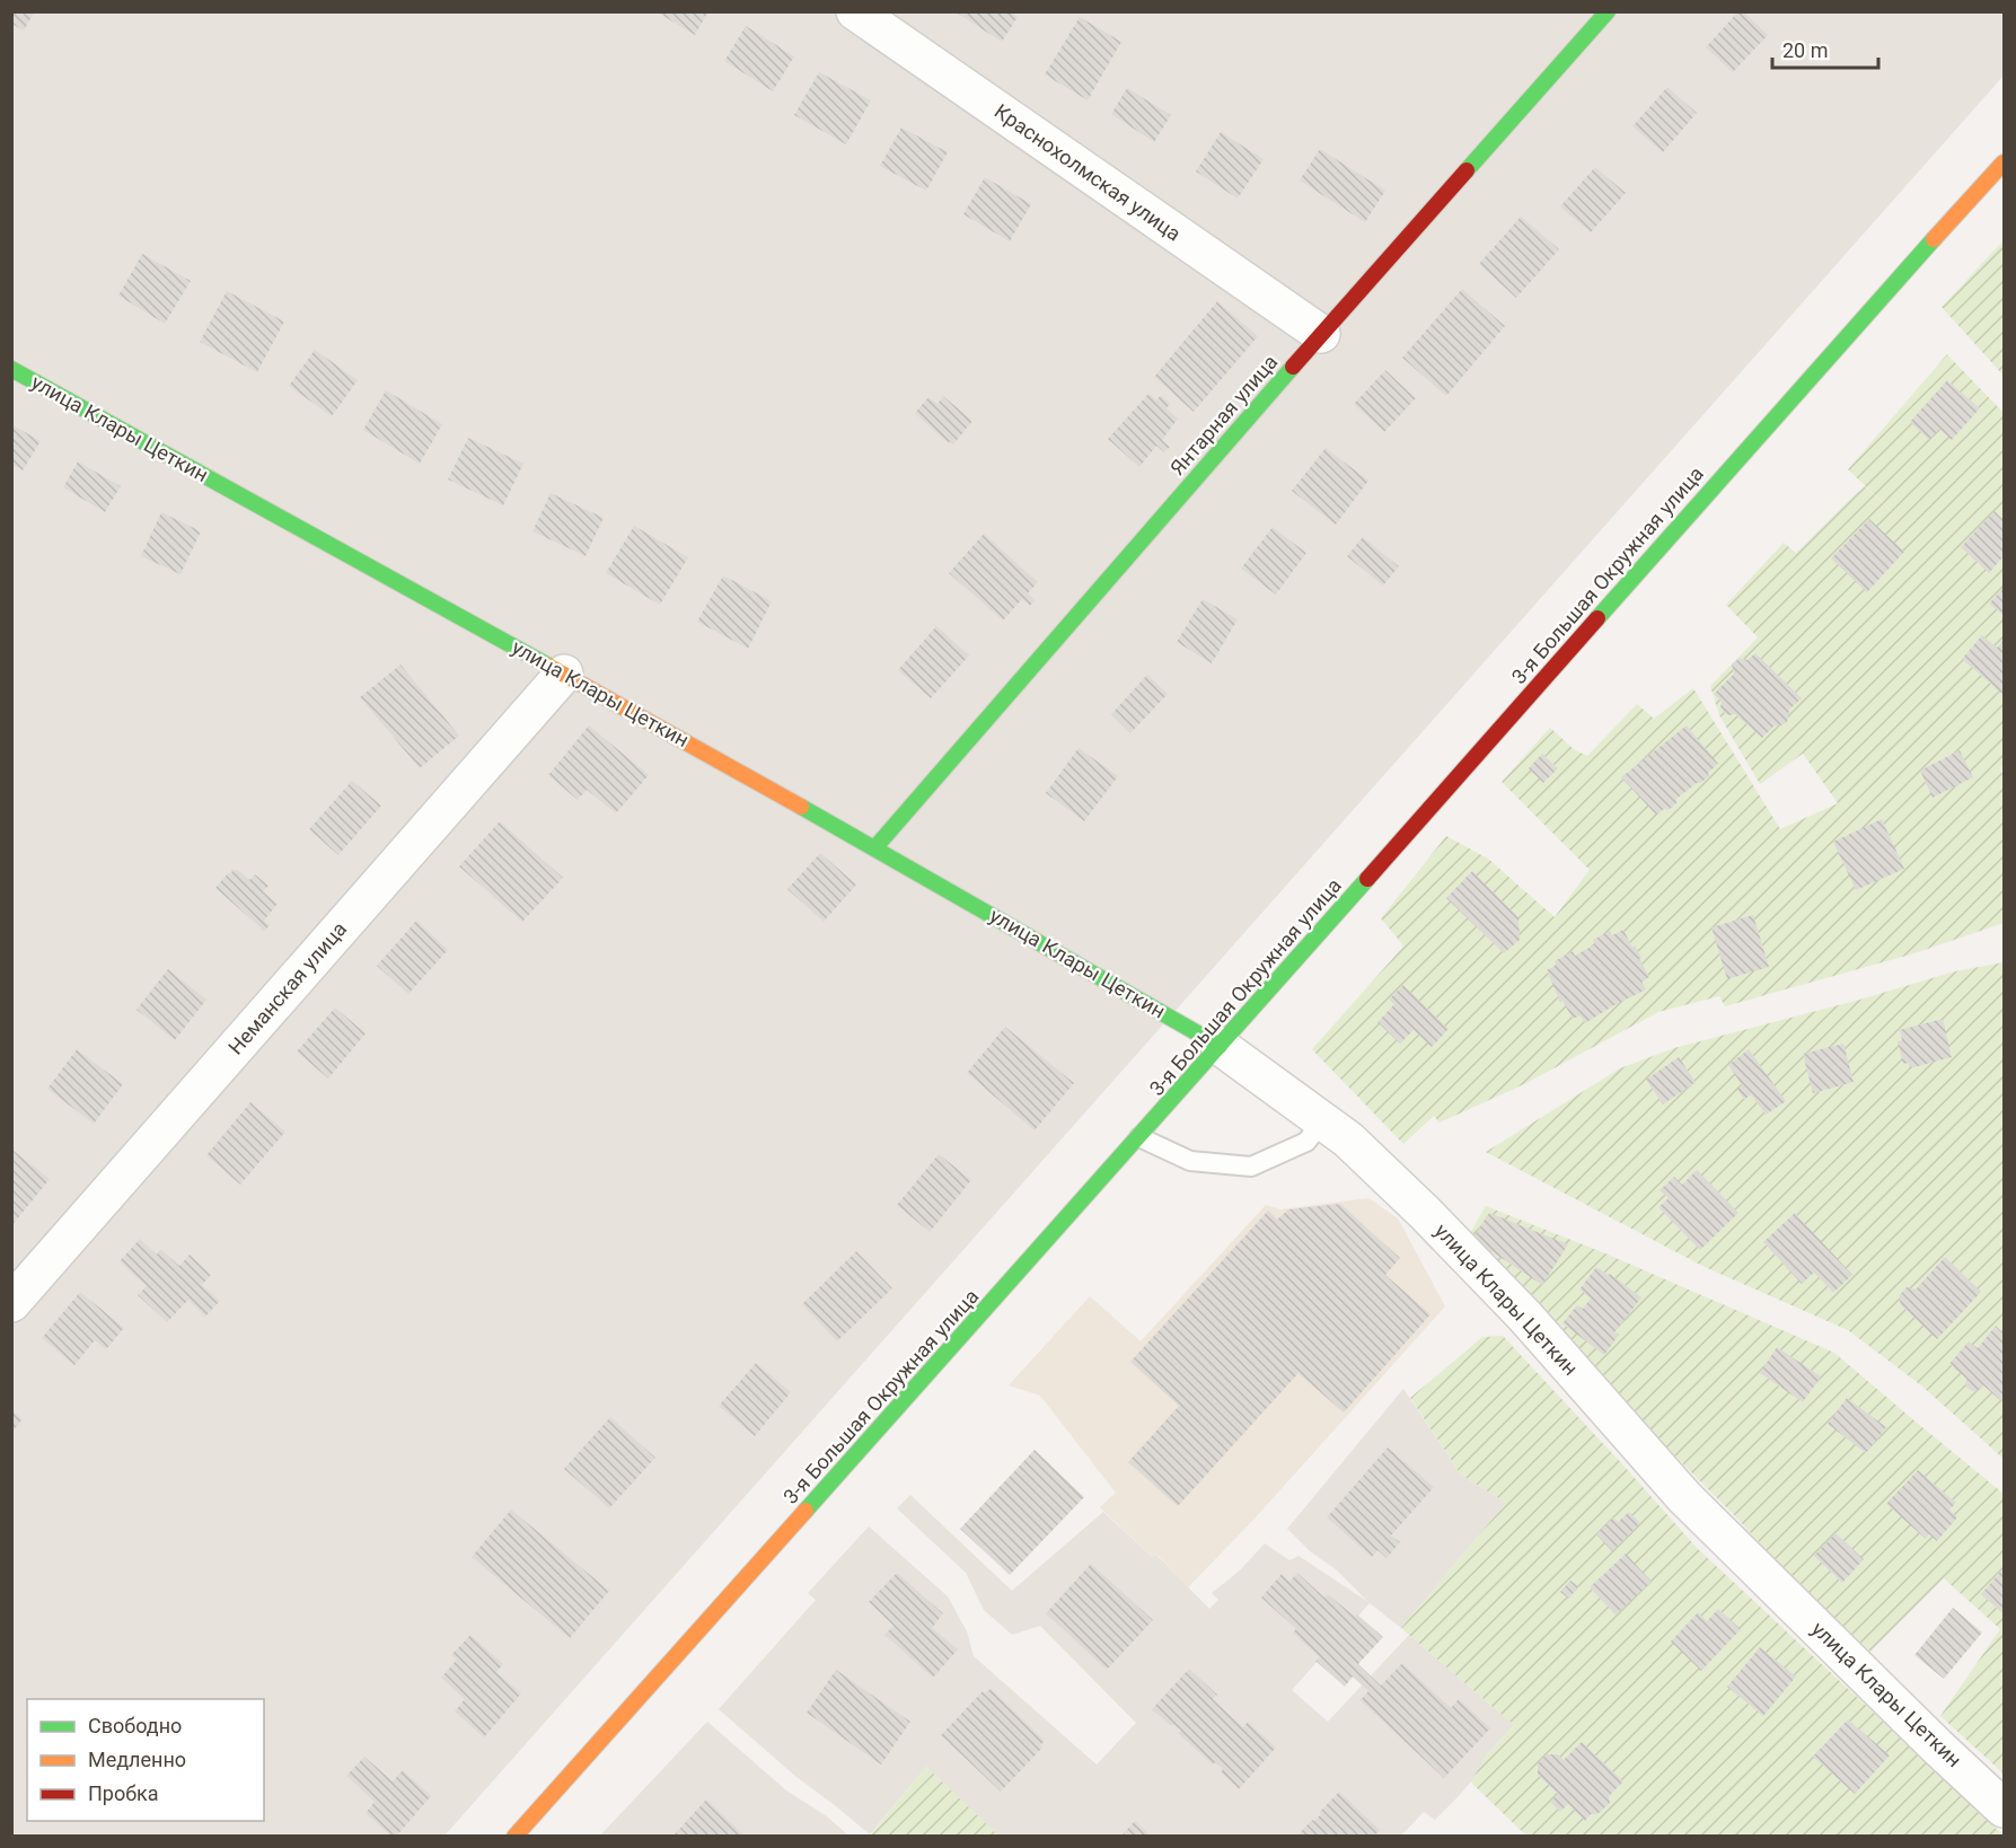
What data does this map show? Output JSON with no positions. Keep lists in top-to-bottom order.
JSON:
{
  "streets": {
    "street": [
      "Краснохолмская улица",
      "Янтарная улица",
      "улица Клары Цеткин",
      "3-я Большая Окружная улица",
      "Неманская улица"
    ]
  },
  "crossings": [
    ["Краснохолмская улица", "Янтарная улица"],
    ["Янтарная улица", "улица Клары Цеткин"],
    ["улица Клары Цеткин", "3-я Большая Окружная улица"],
    ["улица Клары Цеткин", "Неманская улица"]
  ],
  "legend": ["Свободно", "Медленно", "Пробка"],
  "scale_bar": "20 m"
}
